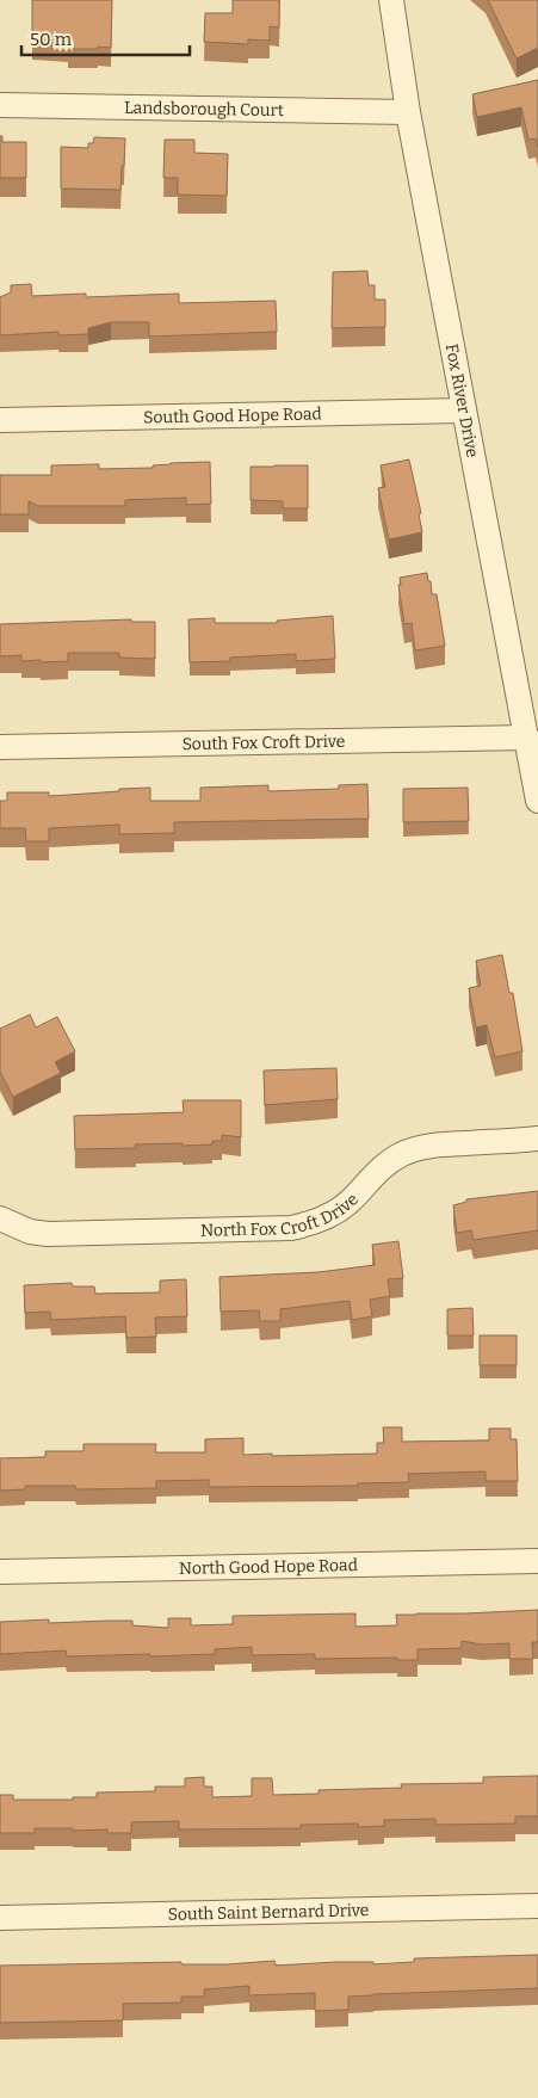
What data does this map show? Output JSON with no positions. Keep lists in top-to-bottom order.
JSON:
{
  "streets": {
    "street": [
      "Landsborough Court",
      "Fox River Drive",
      "South Good Hope Road",
      "South Fox Croft Drive",
      "North Fox Croft Drive",
      "North Good Hope Road",
      "South Saint Bernard Drive"
    ]
  },
  "crossings": [
    ["Landsborough Court", "Fox River Drive"],
    ["Fox River Drive", "South Good Hope Road"],
    ["Fox River Drive", "South Fox Croft Drive"]
  ],
  "scale_bar": "50 m"
}
